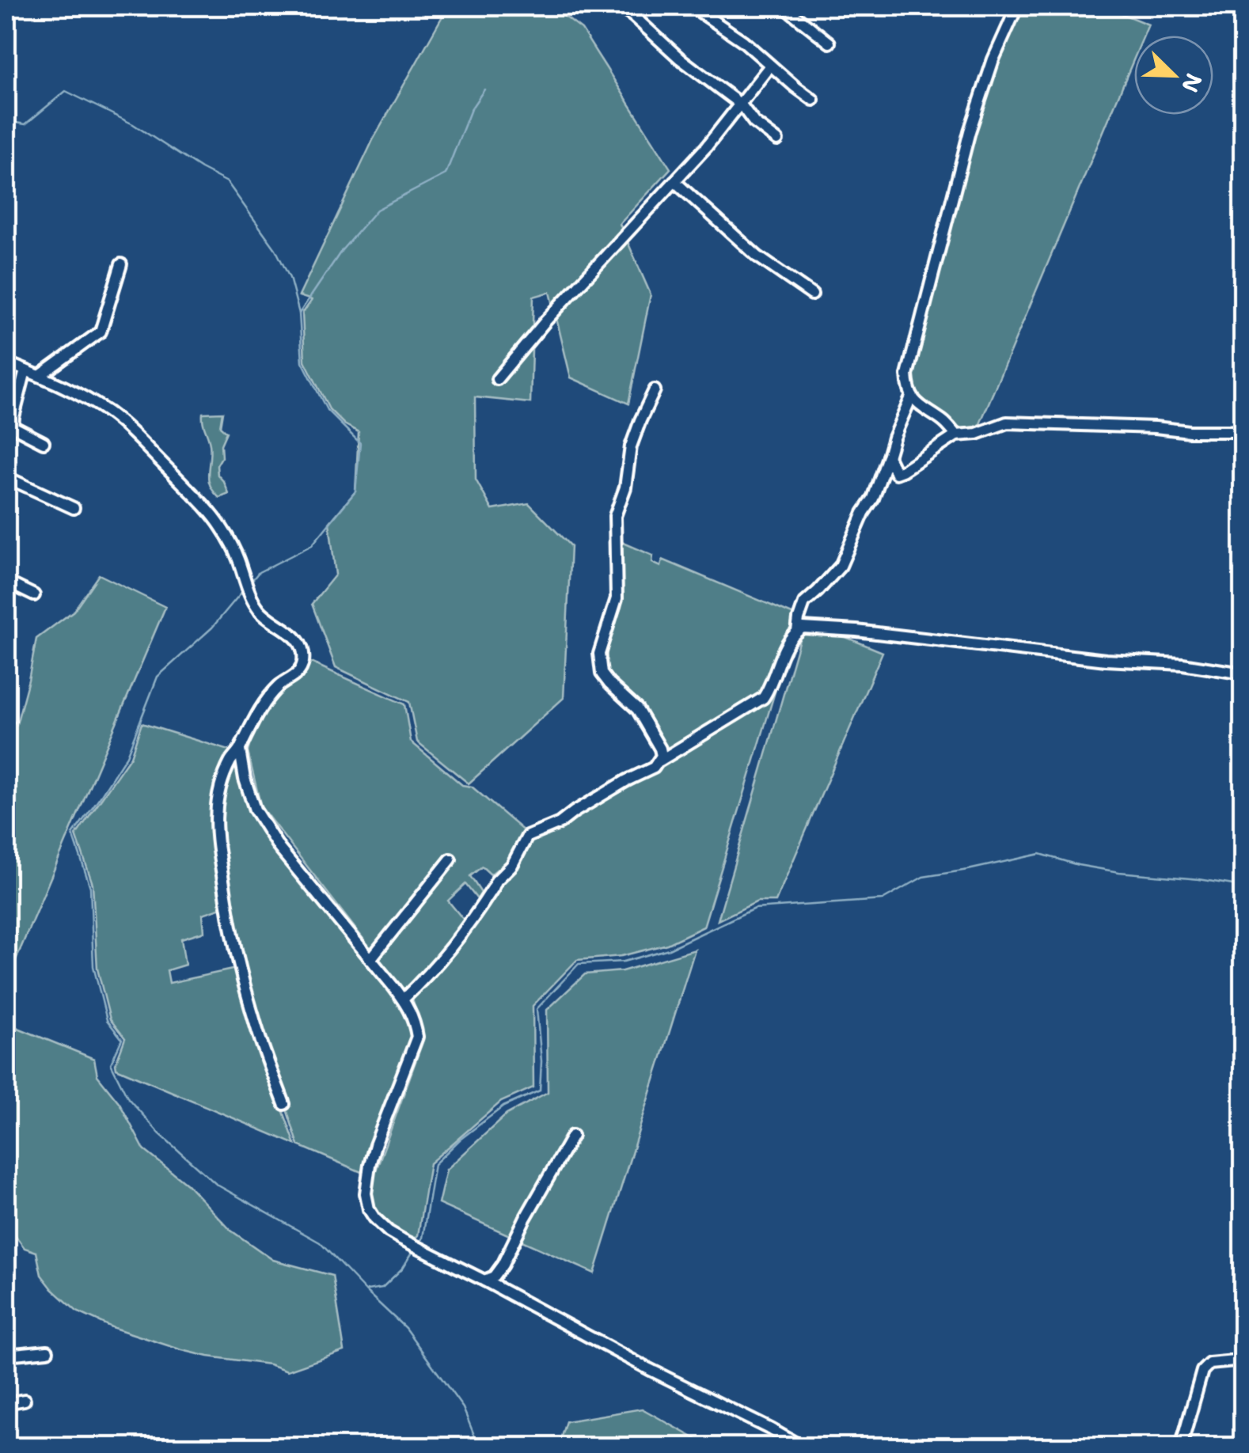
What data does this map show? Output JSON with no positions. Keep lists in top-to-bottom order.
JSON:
{
  "north": "bottom right"
}
